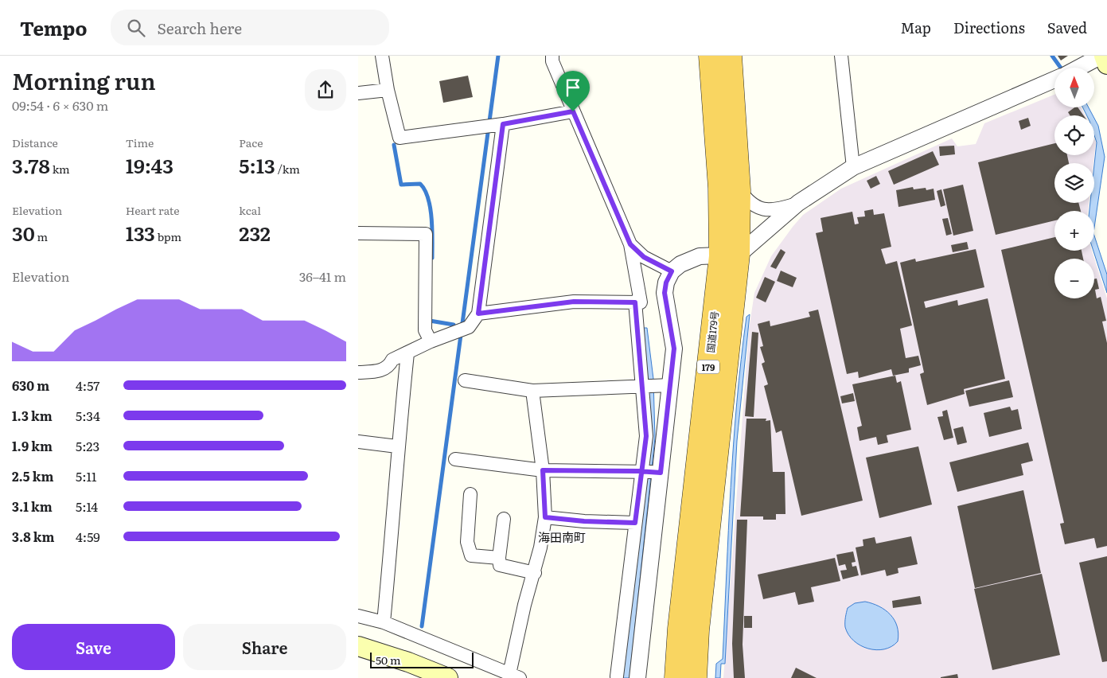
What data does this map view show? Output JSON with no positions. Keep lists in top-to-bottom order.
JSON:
{
  "streets": {
    "highway": ["国道179号", "179"]
  },
  "districts": ["海田南町"],
  "scale_bar": "50 m",
  "north": "top",
  "page": {
    "header": "Tempo",
    "search": "Search here",
    "nav": ["Map", "Directions", "Saved"],
    "heading": ["Morning run", "09:54 · 6 × 630 m"],
    "map_buttons": ["+", "−"],
    "stats": [
      ["Distance", "3.78 km"],
      ["Time", "19:43"],
      ["Pace", "5:13 /km"],
      ["Elevation", "30 m"],
      ["Heart rate", "133 bpm"],
      ["kcal", "232"]
    ],
    "chart": ["Elevation", "36–41 m"],
    "list": [
      {
        "name": "630 m",
        "note": "4:57"
      },
      {
        "name": "1.3 km",
        "note": "5:34"
      },
      {
        "name": "1.9 km",
        "note": "5:23"
      },
      {
        "name": "2.5 km",
        "note": "5:11"
      },
      {
        "name": "3.1 km",
        "note": "5:14"
      },
      {
        "name": "3.8 km",
        "note": "4:59"
      }
    ],
    "buttons": ["Save", "Share"],
    "scale": "50 m"
  }
}
